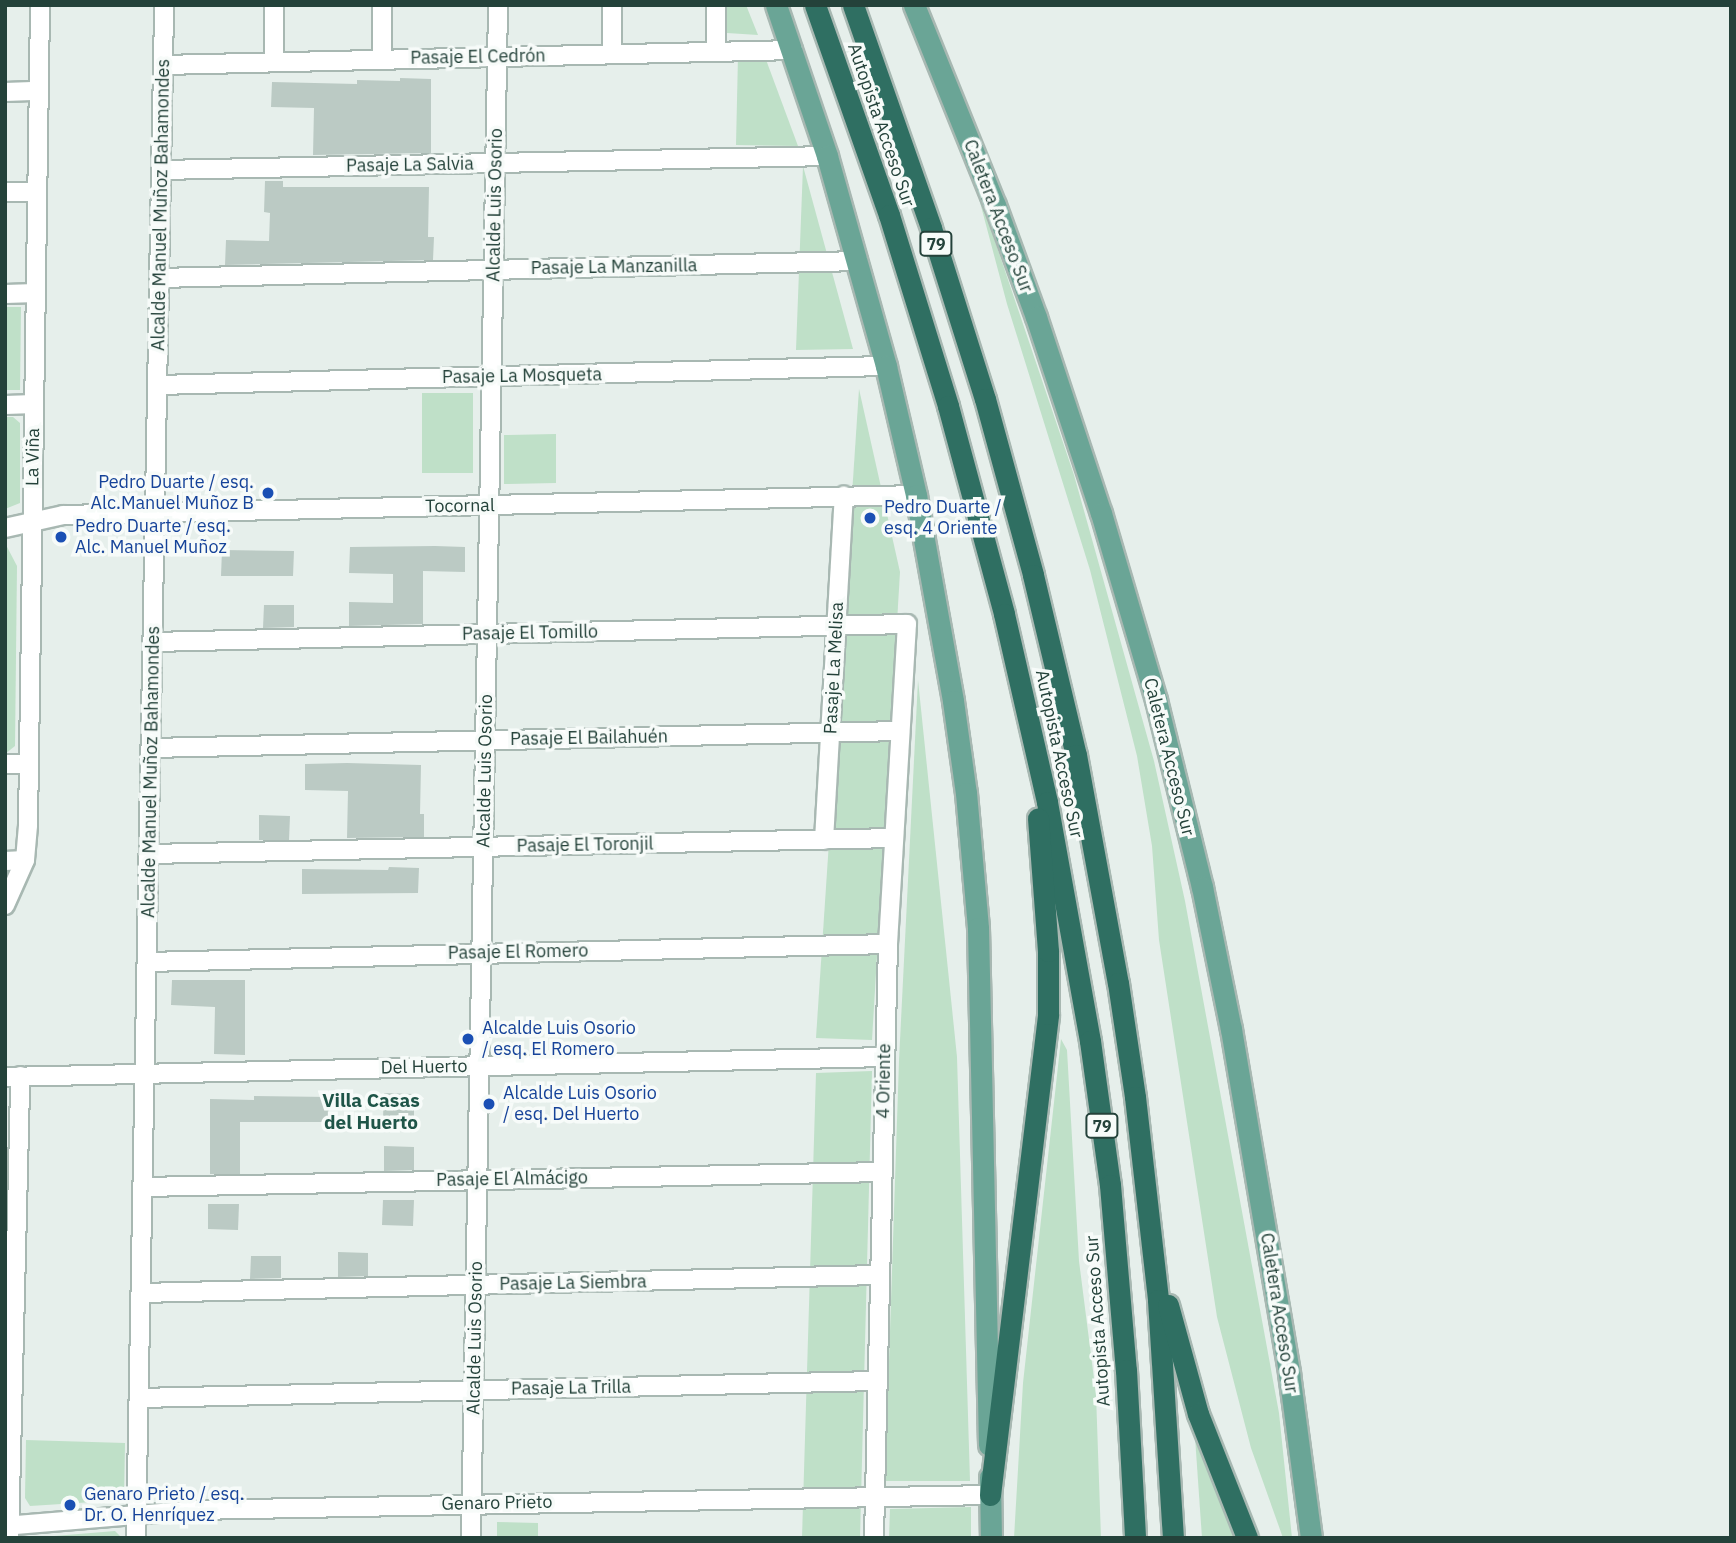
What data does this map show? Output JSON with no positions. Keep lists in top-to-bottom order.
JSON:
{
  "streets": {
    "highway": ["Autopista Acceso Sur", "79"],
    "main road": ["Caletera Acceso Sur"],
    "street": [
      "Pasaje El Cedrón",
      "Pasaje La Salvia",
      "Alcalde Manuel Muñoz Bahamondes",
      "Alcalde Luis Osorio",
      "Pasaje La Manzanilla",
      "Pasaje La Mosqueta",
      "La Viña",
      "Tocornal",
      "Pasaje El Tomillo",
      "Pasaje La Melisa",
      "Pasaje El Bailahuén",
      "Pasaje El Toronjil",
      "Pasaje El Romero",
      "Del Huerto",
      "4 Oriente",
      "Pasaje El Almácigo",
      "Pasaje La Siembra",
      "Pasaje La Trilla",
      "Genaro Prieto"
    ]
  },
  "crossings": [
    ["Pasaje El Cedrón", "Alcalde Manuel Muñoz Bahamondes"],
    ["Pasaje El Cedrón", "Alcalde Luis Osorio"],
    ["Pasaje La Salvia", "Alcalde Manuel Muñoz Bahamondes"],
    ["Pasaje La Salvia", "Alcalde Luis Osorio"],
    ["Alcalde Manuel Muñoz Bahamondes", "Pasaje La Manzanilla"],
    ["Alcalde Manuel Muñoz Bahamondes", "Pasaje La Mosqueta"],
    ["Alcalde Manuel Muñoz Bahamondes", "Tocornal"],
    ["Alcalde Manuel Muñoz Bahamondes", "Pasaje El Tomillo"],
    ["Alcalde Manuel Muñoz Bahamondes", "Pasaje El Bailahuén"],
    ["Alcalde Manuel Muñoz Bahamondes", "Pasaje El Toronjil"],
    ["Alcalde Manuel Muñoz Bahamondes", "Pasaje El Romero"],
    ["Alcalde Manuel Muñoz Bahamondes", "Del Huerto"],
    ["Alcalde Manuel Muñoz Bahamondes", "Pasaje El Almácigo"],
    ["Alcalde Manuel Muñoz Bahamondes", "Pasaje La Siembra"],
    ["Alcalde Manuel Muñoz Bahamondes", "Pasaje La Trilla"],
    ["Alcalde Manuel Muñoz Bahamondes", "Genaro Prieto"],
    ["Alcalde Luis Osorio", "Pasaje La Manzanilla"],
    ["Alcalde Luis Osorio", "Pasaje La Mosqueta"],
    ["Alcalde Luis Osorio", "Tocornal"],
    ["Alcalde Luis Osorio", "Pasaje El Tomillo"],
    ["Alcalde Luis Osorio", "Pasaje El Bailahuén"],
    ["Alcalde Luis Osorio", "Pasaje El Toronjil"],
    ["Alcalde Luis Osorio", "Pasaje El Romero"],
    ["Alcalde Luis Osorio", "Del Huerto"],
    ["Alcalde Luis Osorio", "Pasaje El Almácigo"],
    ["Alcalde Luis Osorio", "Pasaje La Siembra"],
    ["Alcalde Luis Osorio", "Pasaje La Trilla"],
    ["Alcalde Luis Osorio", "Genaro Prieto"],
    ["La Viña", "Tocornal"],
    ["Tocornal", "Pasaje La Melisa"],
    ["Pasaje El Tomillo", "Pasaje La Melisa"],
    ["Pasaje El Tomillo", "4 Oriente"],
    ["Pasaje La Melisa", "Pasaje El Bailahuén"],
    ["Pasaje La Melisa", "Pasaje El Toronjil"],
    ["Pasaje El Bailahuén", "4 Oriente"],
    ["Pasaje El Toronjil", "4 Oriente"],
    ["Pasaje El Romero", "4 Oriente"],
    ["Del Huerto", "4 Oriente"],
    ["4 Oriente", "Pasaje El Almácigo"],
    ["4 Oriente", "Pasaje La Siembra"],
    ["4 Oriente", "Pasaje La Trilla"],
    ["4 Oriente", "Genaro Prieto"]
  ],
  "districts": ["Villa Casas del Huerto"],
  "places": [
    "Pedro Duarte / esq. Alc.Manuel Muñoz B",
    "Pedro Duarte / esq. 4 Oriente",
    "Pedro Duarte / esq. Alc. Manuel Muñoz",
    "Alcalde Luis Osorio / esq. El Romero",
    "Alcalde Luis Osorio / esq. Del Huerto",
    "Genaro Prieto / esq. Dr. O. Henríquez"
  ]
}
